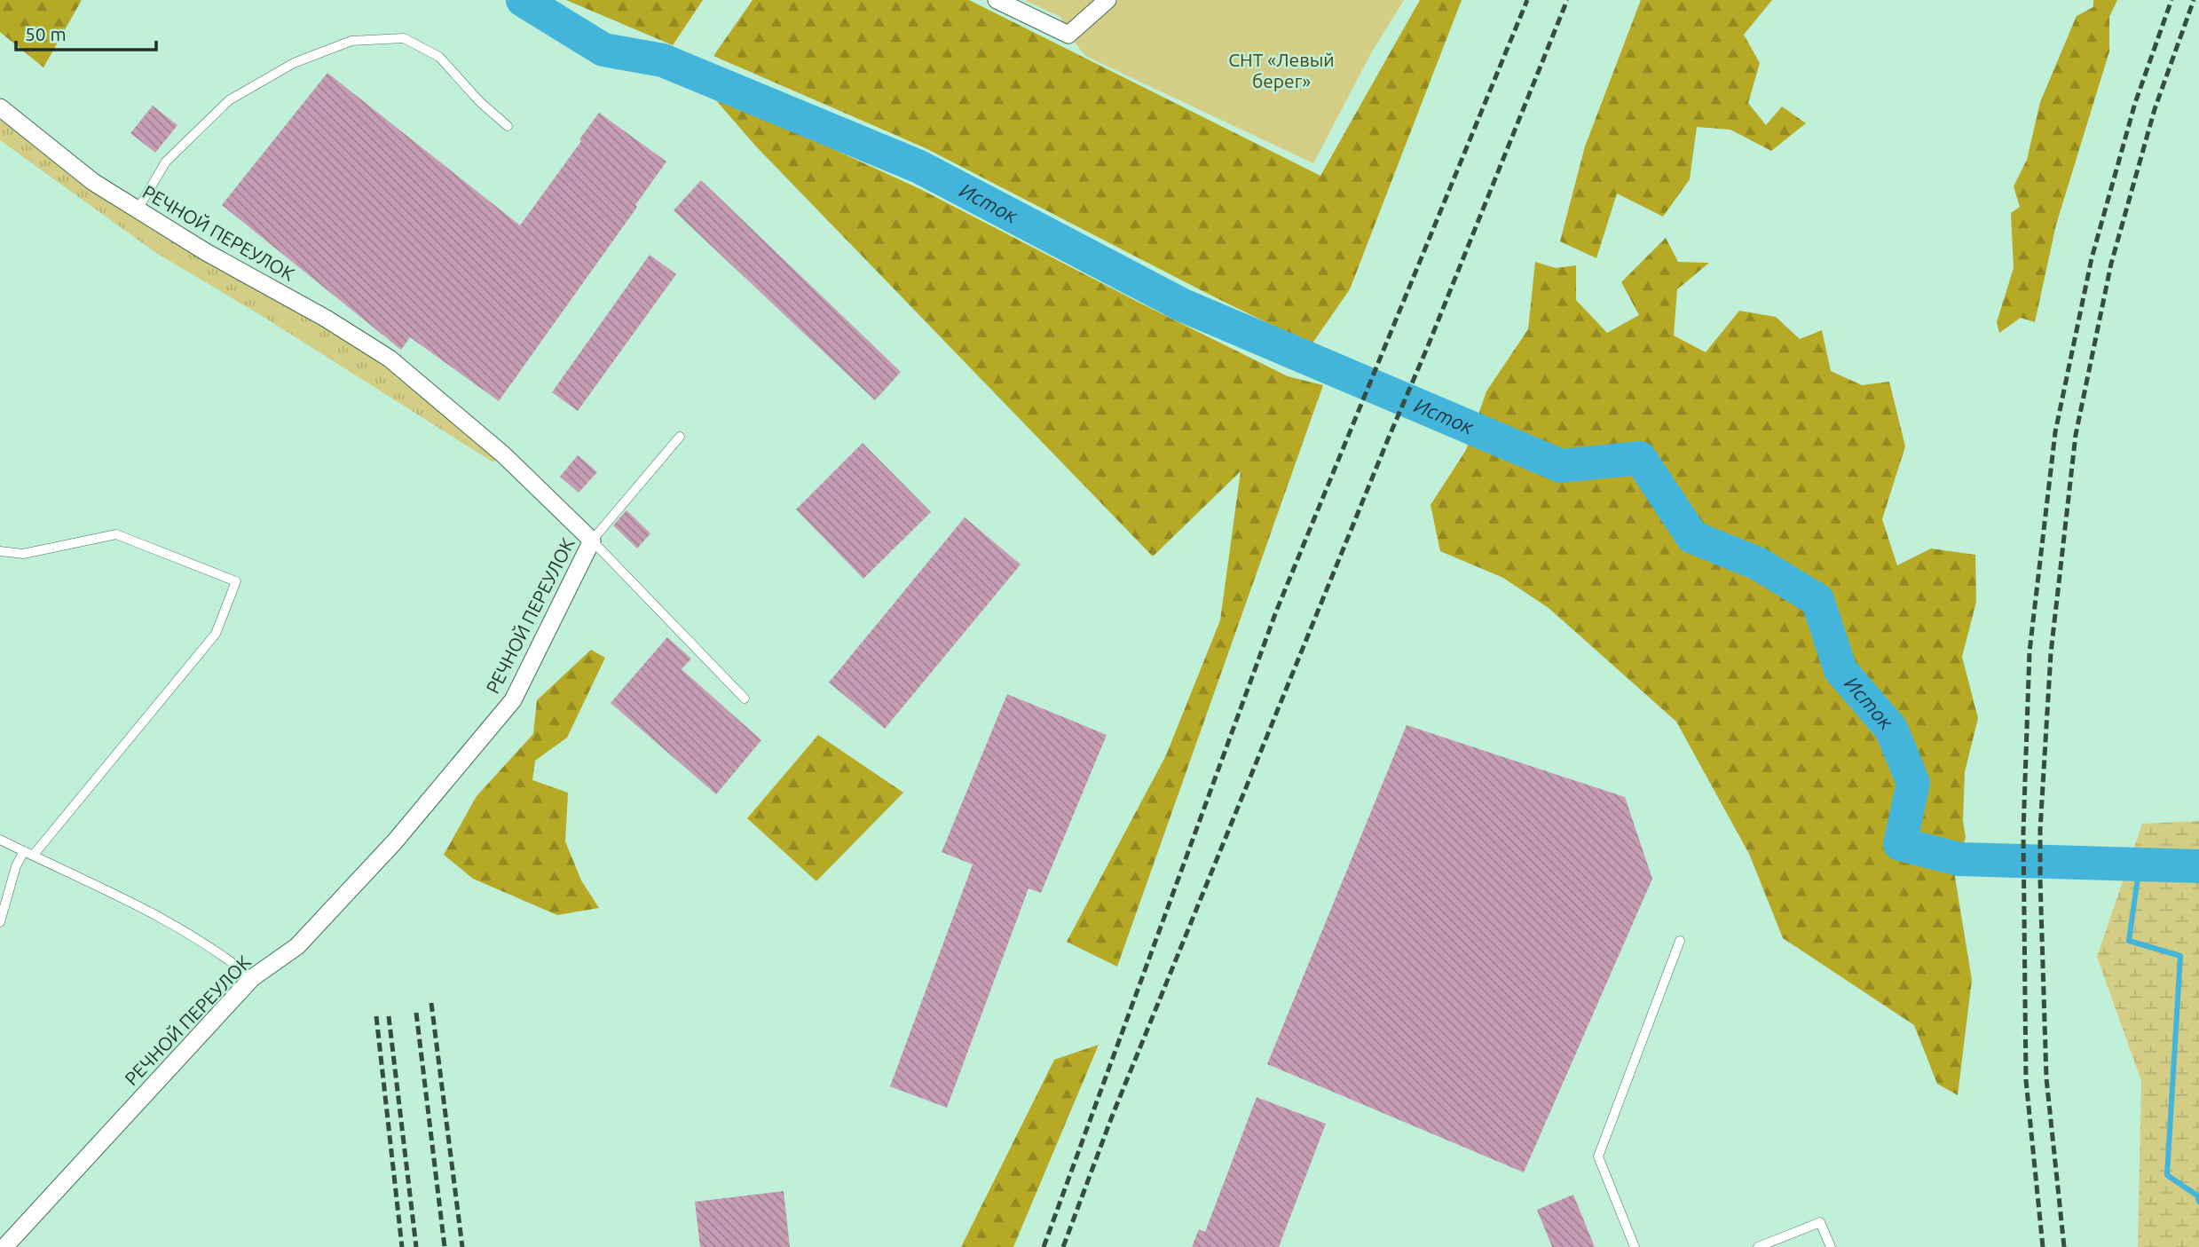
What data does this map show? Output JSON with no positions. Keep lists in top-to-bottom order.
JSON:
{
  "streets": {
    "street": ["РЕЧНОЙ ПЕРЕУЛОК"]
  },
  "water": ["Исток"],
  "parks": ["СНТ «Левый берег»"],
  "scale_bar": "50 m"
}
